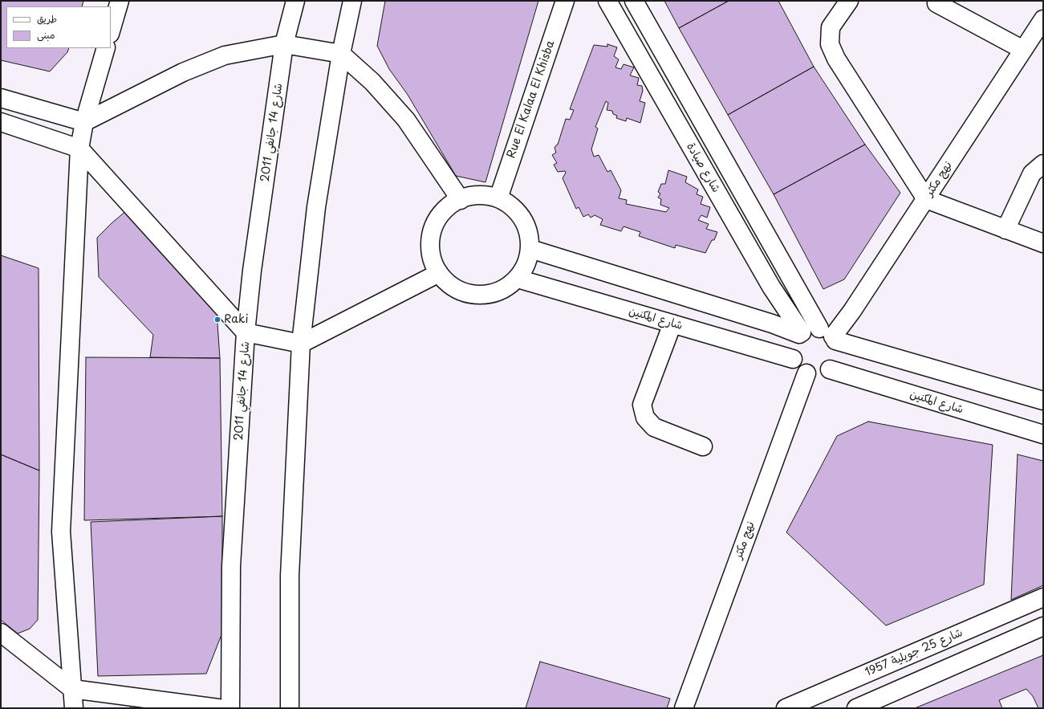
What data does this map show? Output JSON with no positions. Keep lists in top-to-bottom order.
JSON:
{
  "streets": {
    "street": [
      "Rue El Kalaa El Khisba",
      "شارع 14 جانفي 2011",
      "شارع صيادة",
      "نهج مكثر",
      "شارع المكنين",
      "شارع 25 جويلية 1957"
    ]
  },
  "crossings": [
    ["Rue El Kalaa El Khisba", "شارع المكنين"],
    ["شارع صيادة", "نهج مكثر"],
    ["شارع صيادة", "شارع المكنين"],
    ["نهج مكثر", "شارع المكنين"]
  ],
  "places": ["Raki"],
  "legend": ["طريق", "مبنى"]
}
